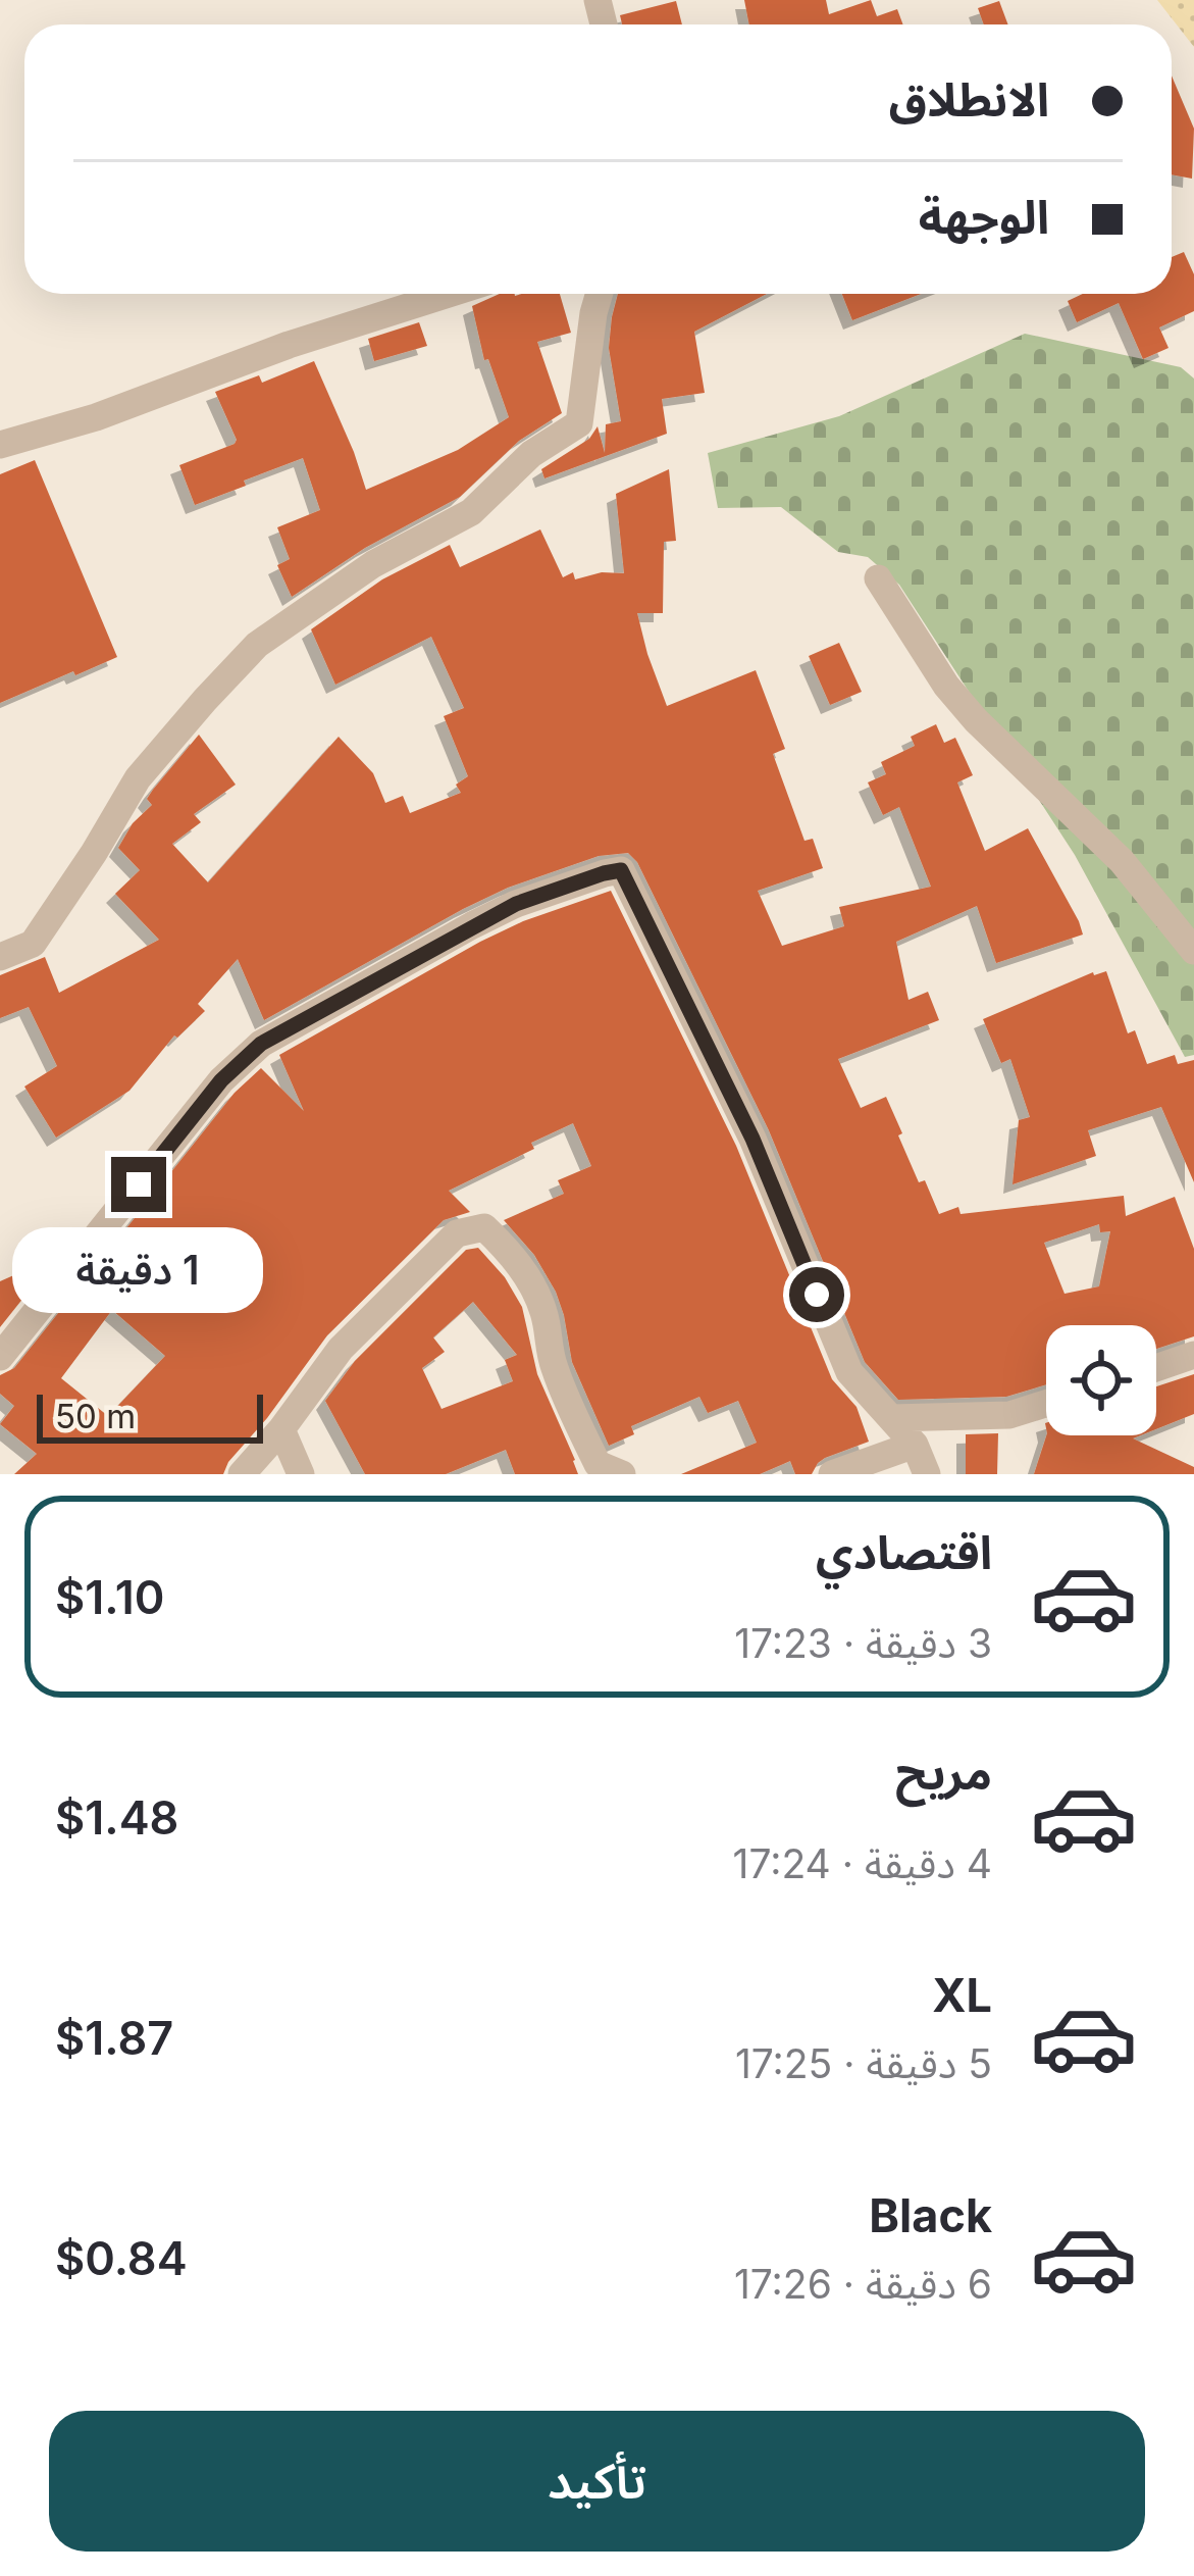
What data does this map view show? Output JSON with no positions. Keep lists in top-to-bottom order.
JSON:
{
  "scale_bar": "50 m",
  "page": {
    "banner": ["الانطلاق", "الوجهة"],
    "bubble": "1 دقيقة",
    "scale": "50 m",
    "list": [
      {
        "name": "اقتصادي",
        "note": "3 دقيقة · 17:23",
        "value": "$1.10"
      },
      {
        "name": "مريح",
        "note": "4 دقيقة · 17:24",
        "value": "$1.48"
      },
      {
        "name": "XL",
        "note": "5 دقيقة · 17:25",
        "value": "$1.87"
      },
      {
        "name": "Black",
        "note": "6 دقيقة · 17:26",
        "value": "$0.84"
      }
    ],
    "buttons": "تأكيد"
  }
}
